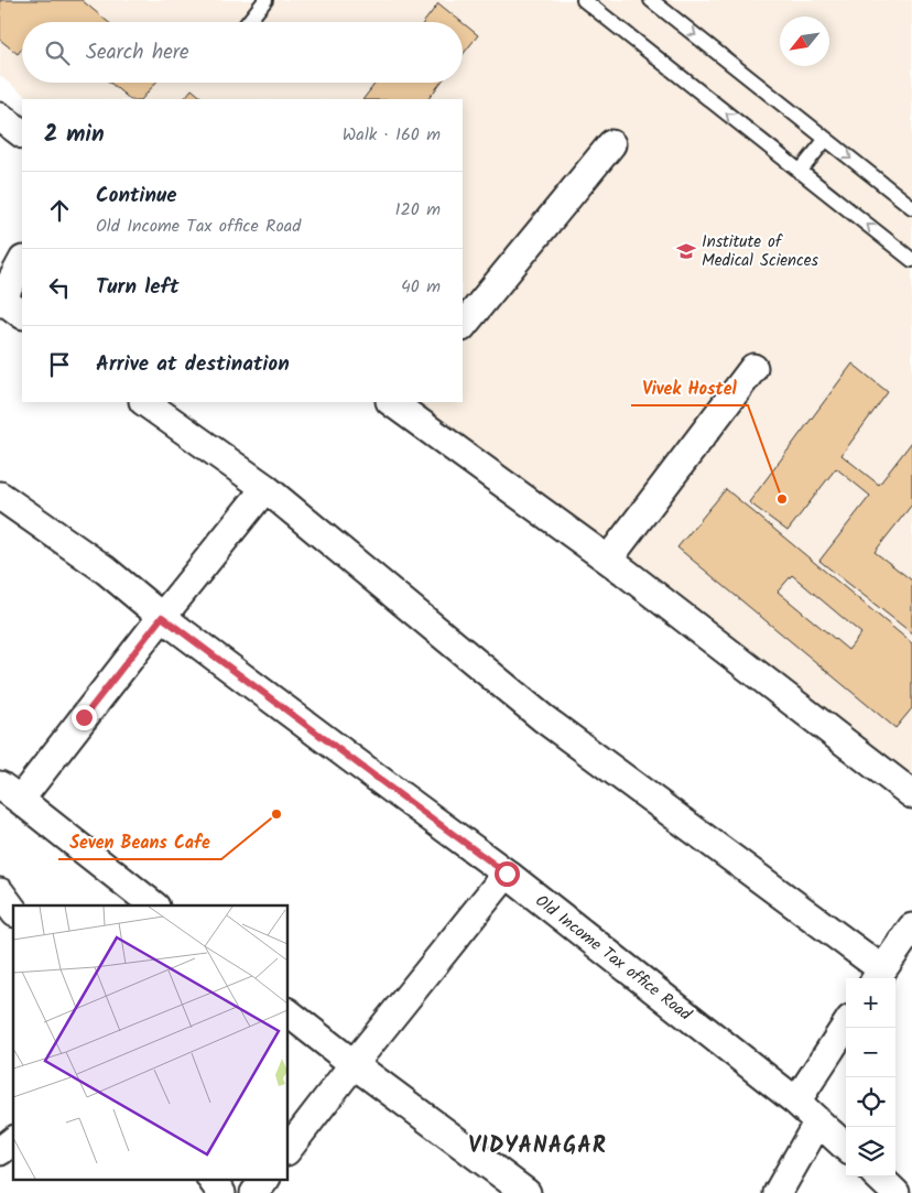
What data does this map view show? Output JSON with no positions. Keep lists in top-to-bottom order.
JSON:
{
  "streets": {
    "street": ["Old Income Tax office Road"]
  },
  "districts": ["VIDYANAGAR"],
  "places": {
    "school or university": ["Institute of Medical Sciences"],
    "other": ["Vivek Hostel", "Seven Beans Cafe"]
  },
  "north": "bottom left",
  "page": {
    "search": "Search here",
    "heading": ["2 min", "Walk · 160 m"],
    "list": [
      ["Continue", "Old Income Tax office Road", "120 m"],
      ["Turn left", "40 m"],
      "Arrive at destination"
    ],
    "map_buttons": ["+", "−"]
  }
}
